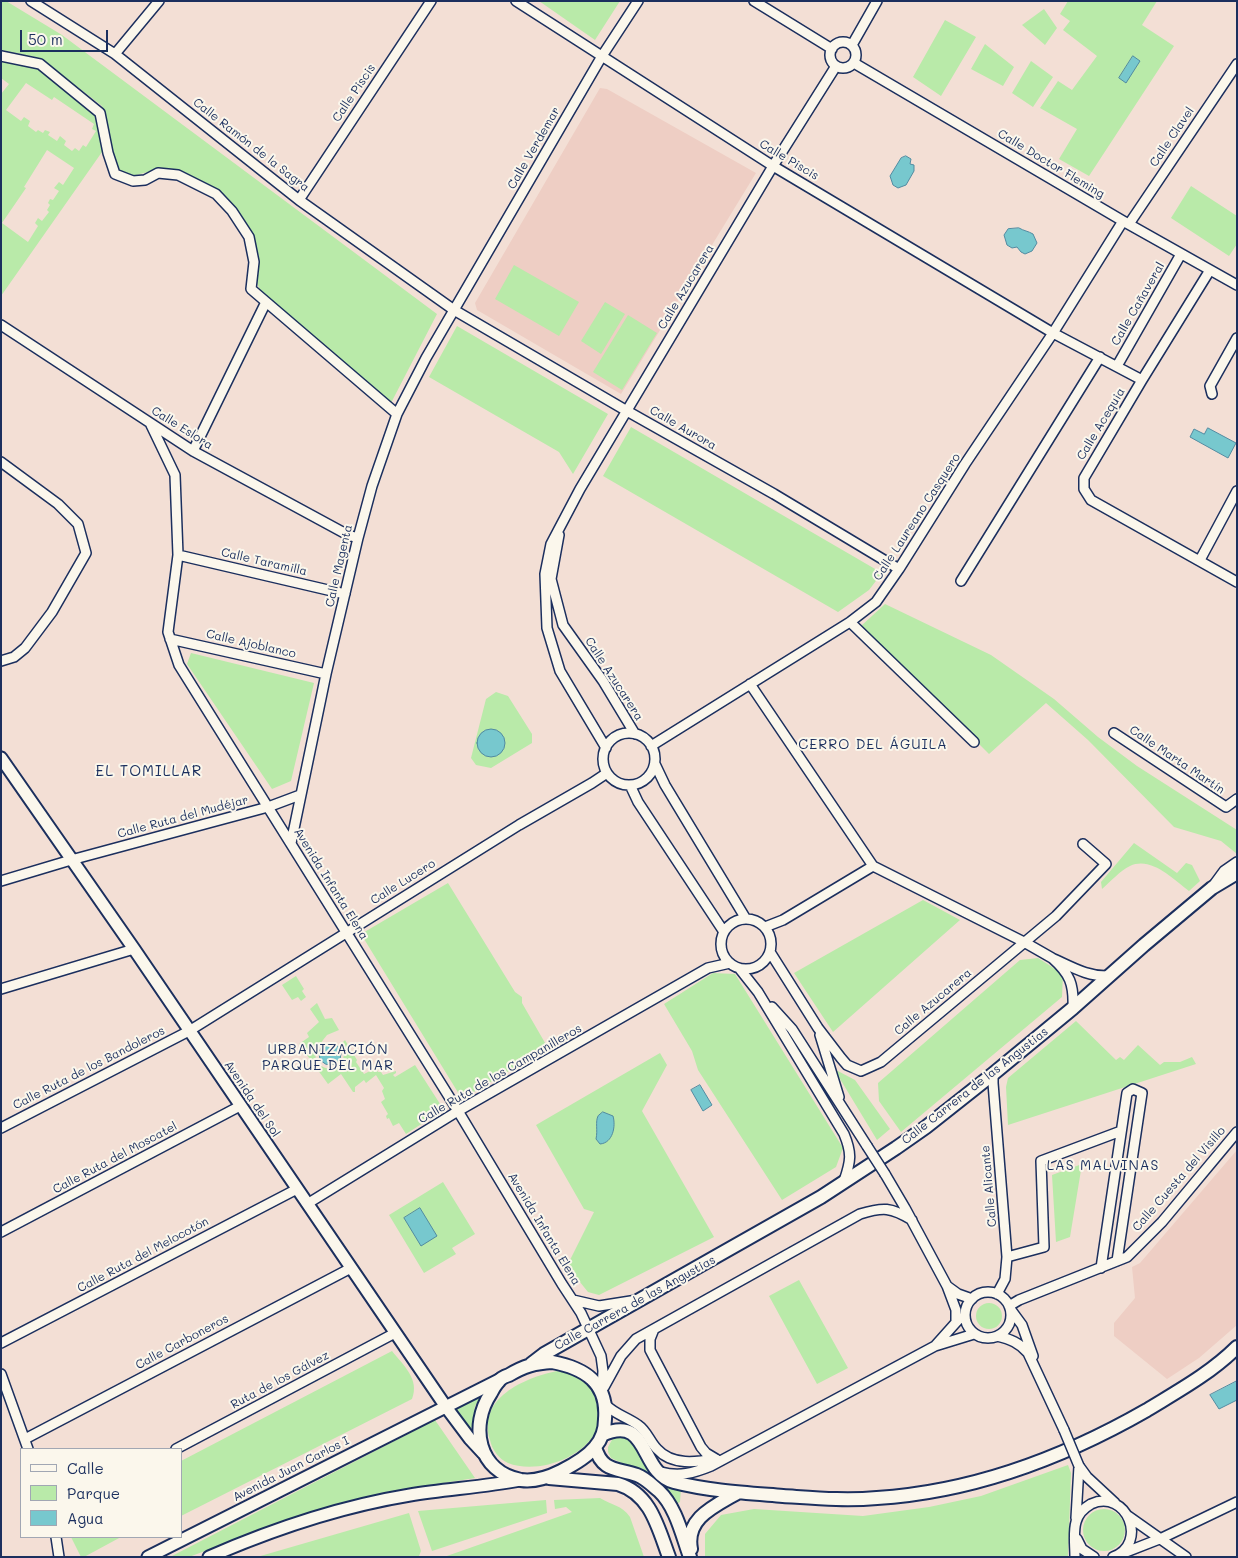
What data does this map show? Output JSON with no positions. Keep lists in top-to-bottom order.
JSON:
{
  "streets": {
    "main road": ["Calle Carrera de las Angustias"],
    "street": [
      "Calle Piscis",
      "Calle Clavel",
      "Calle Ramón de la Sagra",
      "Calle Verdemar",
      "Calle Doctor Fleming",
      "Calle Azucarera",
      "Calle Cañaveral",
      "Calle Acequia",
      "Calle Eslora",
      "Calle Aurora",
      "Calle Laureano Casquero",
      "Calle Taramilla",
      "Calle Magenta",
      "Calle Ajoblanco",
      "Calle Marta Martín",
      "Calle Ruta del Mudéjar",
      "Calle Lucero",
      "Avenida Infanta Elena",
      "Calle Ruta de los Bandoleros",
      "Calle Ruta de los Campanilleros",
      "Avenida del Sol",
      "Calle Ruta del Moscatel",
      "Calle Cuesta del Visillo",
      "Calle Alicante",
      "Calle Ruta del Melocotón",
      "Calle Carboneros",
      "Ruta de los Gálvez",
      "Avenida Juan Carlos I"
    ]
  },
  "crossings": [
    ["Calle Piscis", "Calle Ramón de la Sagra"],
    ["Calle Piscis", "Calle Verdemar"],
    ["Calle Piscis", "Calle Azucarera"],
    ["Calle Piscis", "Calle Cañaveral"],
    ["Calle Piscis", "Calle Acequia"],
    ["Calle Piscis", "Calle Laureano Casquero"],
    ["Calle Clavel", "Calle Doctor Fleming"],
    ["Calle Clavel", "Calle Laureano Casquero"],
    ["Calle Ramón de la Sagra", "Calle Verdemar"],
    ["Calle Ramón de la Sagra", "Calle Aurora"],
    ["Calle Ramón de la Sagra", "Calle Magenta"],
    ["Calle Verdemar", "Calle Aurora"],
    ["Calle Verdemar", "Calle Magenta"],
    ["Calle Doctor Fleming", "Calle Azucarera"],
    ["Calle Doctor Fleming", "Calle Cañaveral"],
    ["Calle Doctor Fleming", "Calle Acequia"],
    ["Calle Doctor Fleming", "Calle Laureano Casquero"],
    ["Calle Azucarera", "Calle Aurora"],
    ["Calle Azucarera", "Calle Laureano Casquero"],
    ["Calle Azucarera", "Calle Lucero"],
    ["Calle Azucarera", "Calle Ruta de los Campanilleros"],
    ["Calle Eslora", "Calle Magenta"],
    ["Calle Eslora", "Avenida Infanta Elena"],
    ["Calle Aurora", "Calle Laureano Casquero"],
    ["Calle Aurora", "Calle Magenta"],
    ["Calle Laureano Casquero", "Calle Lucero"],
    ["Calle Taramilla", "Calle Magenta"],
    ["Calle Taramilla", "Avenida Infanta Elena"],
    ["Calle Magenta", "Calle Ajoblanco"],
    ["Calle Magenta", "Calle Ruta del Mudéjar"],
    ["Calle Magenta", "Avenida Infanta Elena"],
    ["Calle Ajoblanco", "Avenida Infanta Elena"],
    ["Calle Ruta del Mudéjar", "Avenida Infanta Elena"],
    ["Calle Ruta del Mudéjar", "Avenida del Sol"],
    ["Calle Lucero", "Avenida Infanta Elena"],
    ["Calle Lucero", "Calle Ruta de los Bandoleros"],
    ["Calle Lucero", "Avenida del Sol"],
    ["Avenida Infanta Elena", "Calle Ruta de los Campanilleros"],
    ["Avenida Infanta Elena", "Calle Carrera de las Angustias"],
    ["Avenida Infanta Elena", "Avenida del Sol"],
    ["Avenida Infanta Elena", "Avenida Juan Carlos I"],
    ["Calle Ruta de los Bandoleros", "Avenida del Sol"],
    ["Calle Ruta de los Campanilleros", "Avenida del Sol"],
    ["Calle Carrera de las Angustias", "Avenida del Sol"],
    ["Calle Carrera de las Angustias", "Calle Alicante"],
    ["Calle Carrera de las Angustias", "Avenida Juan Carlos I"],
    ["Avenida del Sol", "Calle Ruta del Moscatel"],
    ["Avenida del Sol", "Calle Ruta del Melocotón"],
    ["Avenida del Sol", "Calle Carboneros"],
    ["Avenida del Sol", "Ruta de los Gálvez"],
    ["Avenida del Sol", "Avenida Juan Carlos I"],
    ["Calle Cuesta del Visillo", "Calle Alicante"]
  ],
  "districts": [
    "CERRO DEL ÁGUILA",
    "EL TOMILLAR",
    "URBANIZACIÓN PARQUE DEL MAR",
    "LAS MALVINAS"
  ],
  "legend": ["Calle", "Parque", "Agua"],
  "scale_bar": "50 m"
}
